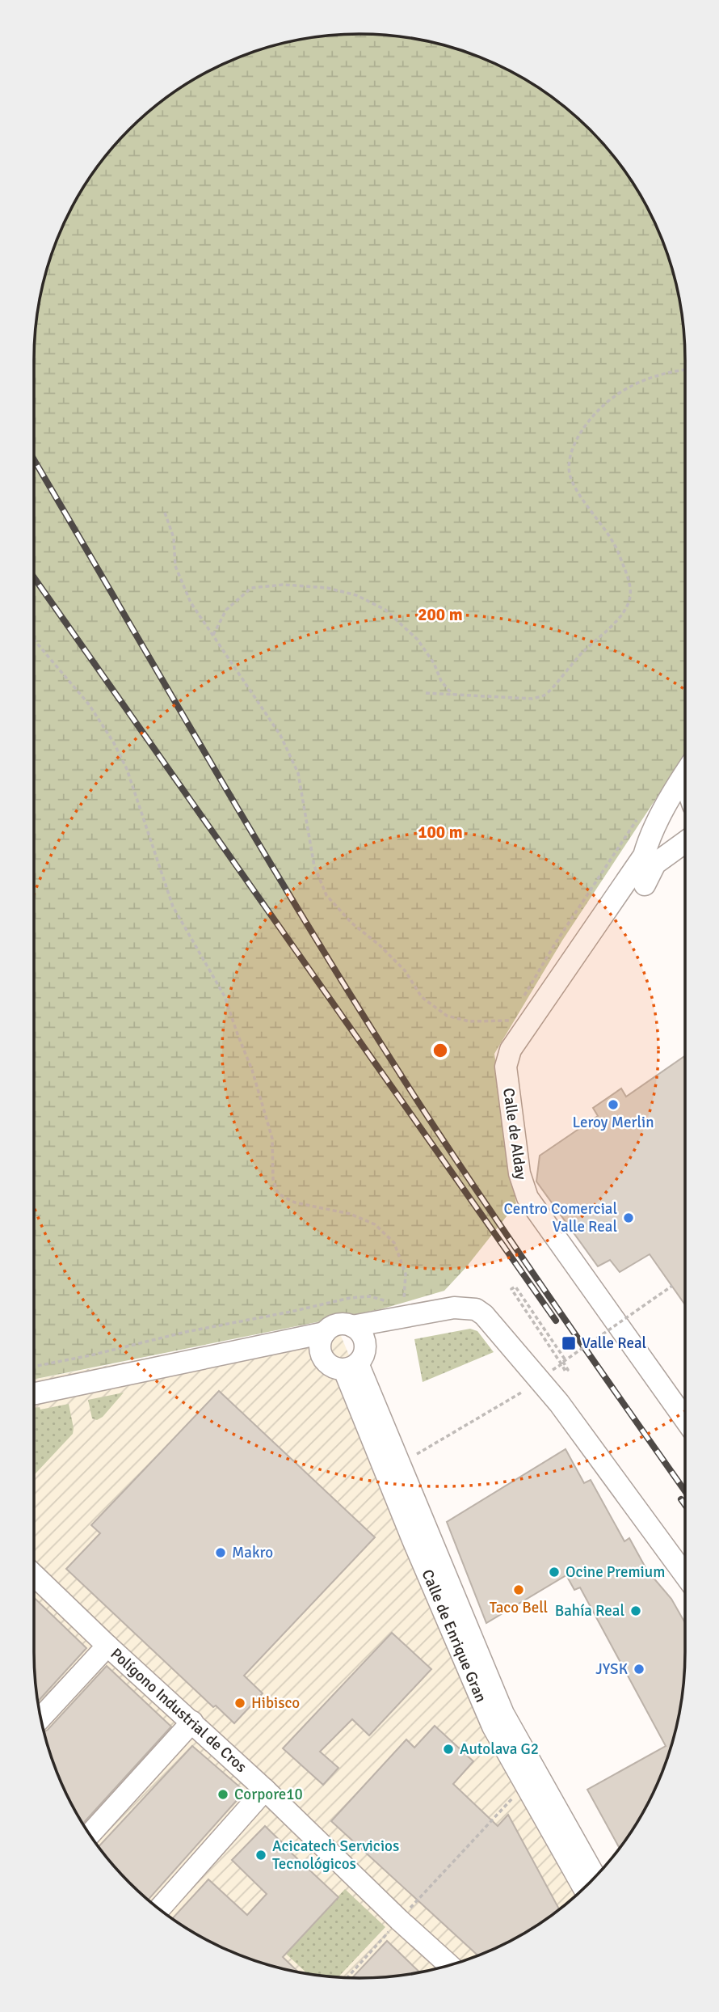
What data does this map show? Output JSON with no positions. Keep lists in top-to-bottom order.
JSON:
{
  "streets": {
    "street": ["Calle de Alday", "Calle de Enrique Gran", "Polígono Industrial de Cros"]
  },
  "places": {
    "other": [
      "Leroy Merlin",
      "Centro Comercial Valle Real",
      "Makro",
      "Ocine Premium",
      "Taco Bell",
      "Bahía Real",
      "JYSK",
      "Hibisco",
      "Autolava G2",
      "Corpore10",
      "Acicatech Servicios Tecnológicos"
    ],
    "transit": ["Valle Real"]
  },
  "rings": ["200 m", "100 m"]
}
